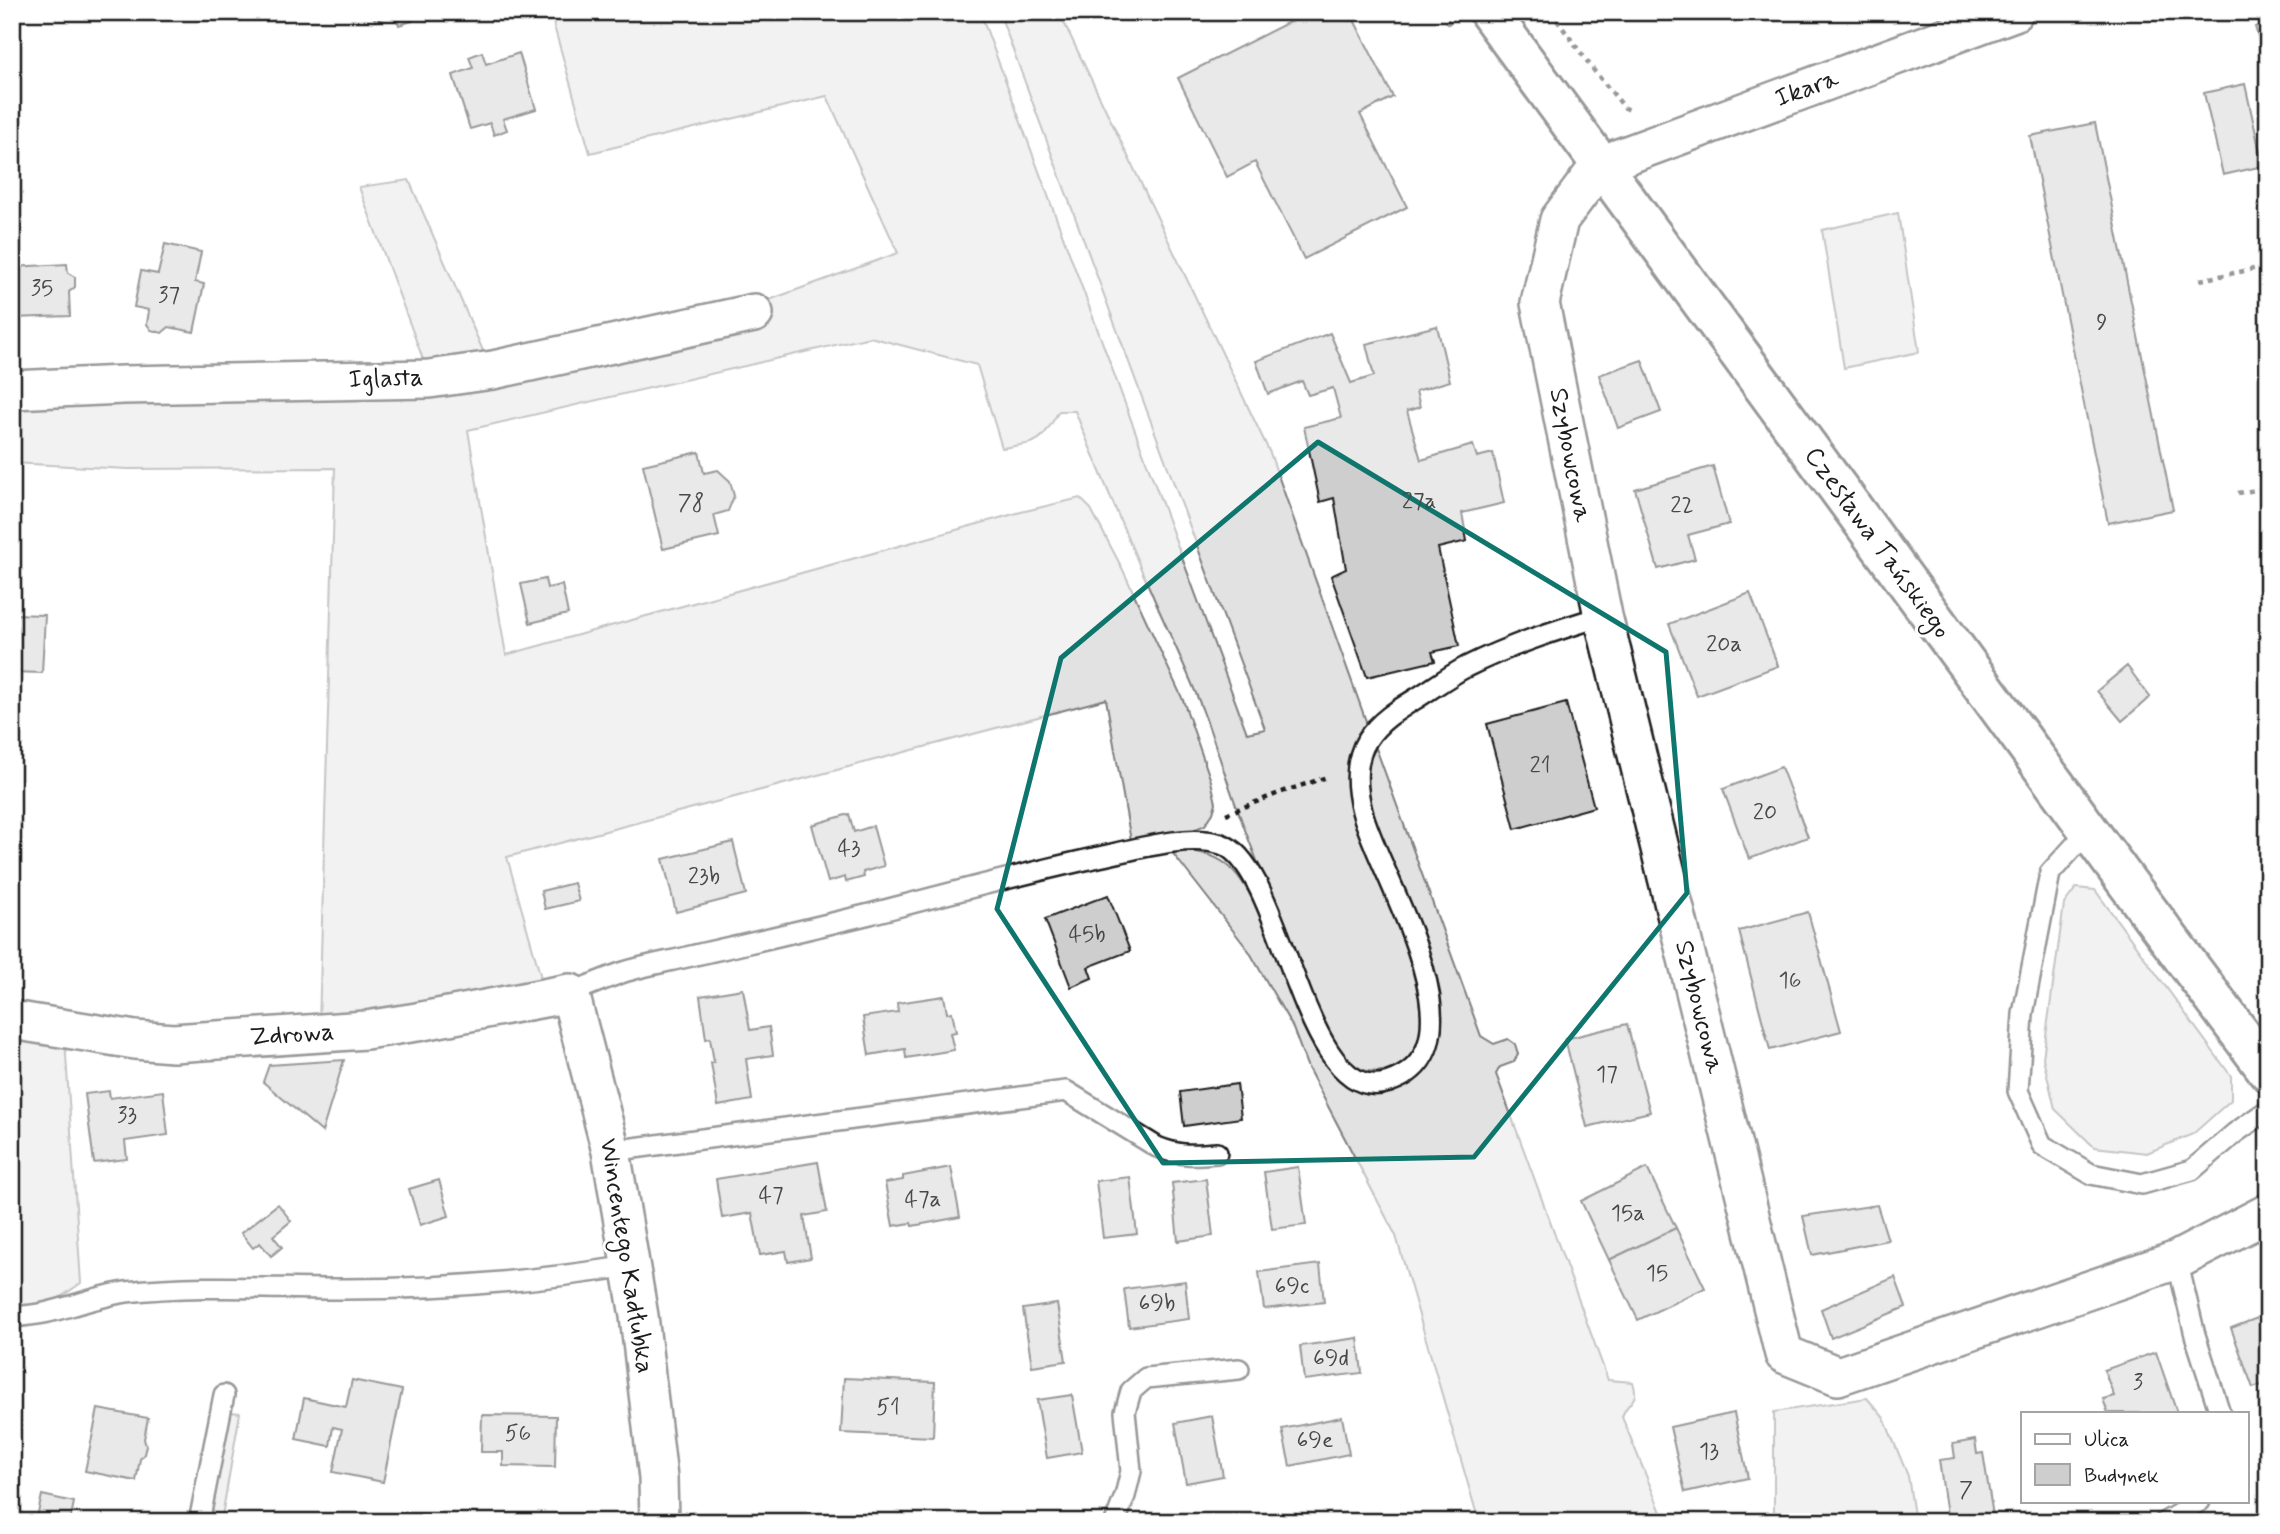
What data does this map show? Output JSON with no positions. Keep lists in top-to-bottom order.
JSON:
{
  "streets": {
    "street": [
      "Ikara",
      "Iglasta",
      "Szybowcowa",
      "Czesława Tańskiego",
      "Zdrowa",
      "Wincentego Kadłubka"
    ]
  },
  "crossings": [
    ["Ikara", "Szybowcowa"],
    ["Ikara", "Czesława Tańskiego"],
    ["Szybowcowa", "Czesława Tańskiego"],
    ["Zdrowa", "Wincentego Kadłubka"]
  ],
  "house_numbers": [
    "35",
    "37",
    "9",
    "27a",
    "78",
    "22",
    "20a",
    "21",
    "20",
    "43",
    "23b",
    "45b",
    "16",
    "17",
    "33",
    "47",
    "47a",
    "15a",
    "15",
    "69c",
    "69b",
    "69d",
    "3",
    "51",
    "56",
    "69e",
    "13",
    "7"
  ],
  "legend": ["Ulica", "Budynek"]
}
